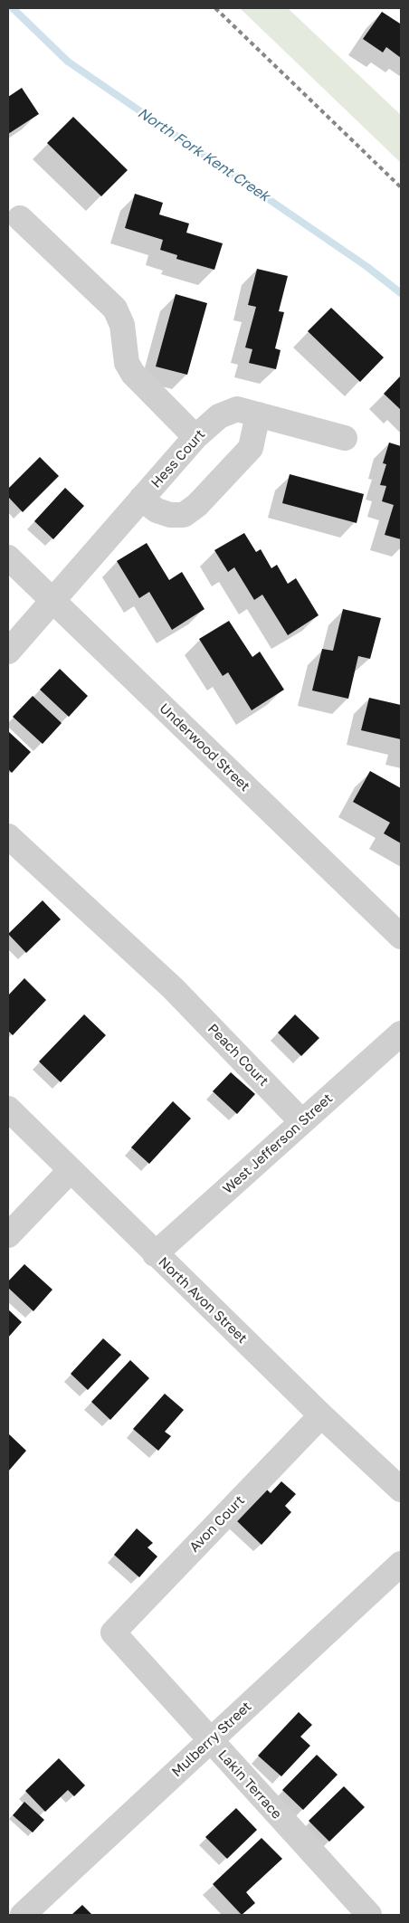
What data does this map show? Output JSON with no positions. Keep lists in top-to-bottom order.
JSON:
{
  "streets": {
    "street": [
      "Hess Court",
      "Underwood Street",
      "Peach Court",
      "West Jefferson Street",
      "North Avon Street",
      "Avon Court",
      "Mulberry Street",
      "Lakin Terrace"
    ]
  },
  "crossings": [
    ["Hess Court", "Underwood Street"],
    ["Peach Court", "West Jefferson Street"],
    ["West Jefferson Street", "North Avon Street"],
    ["North Avon Street", "Avon Court"],
    ["Avon Court", "Lakin Terrace"],
    ["Mulberry Street", "Lakin Terrace"]
  ],
  "water": ["North Fork Kent Creek"]
}
